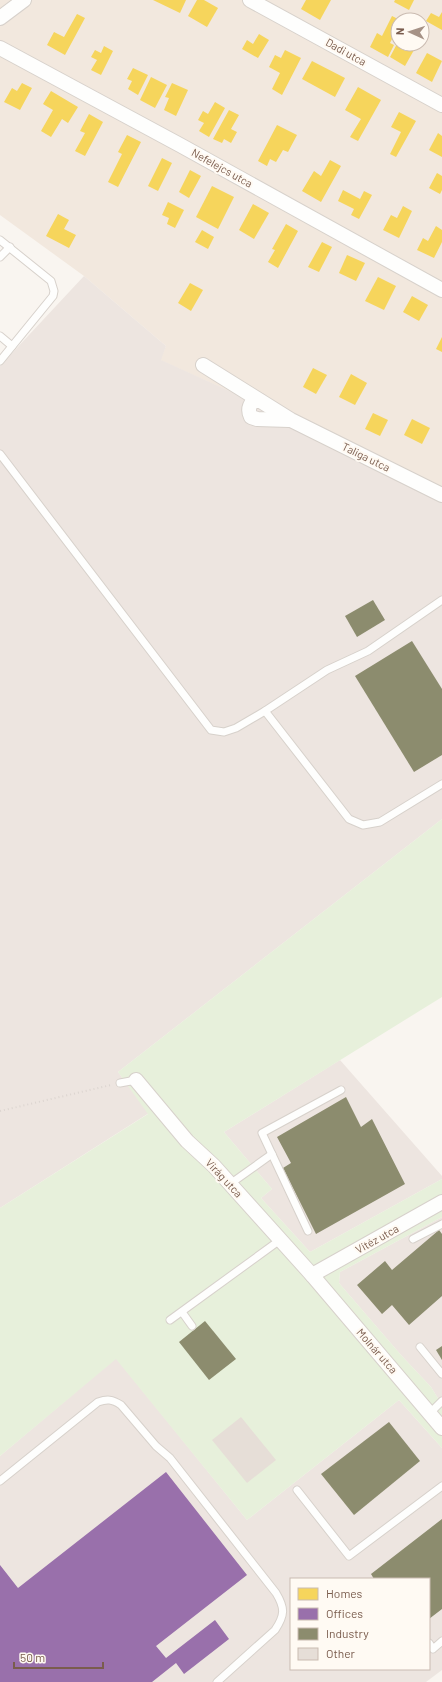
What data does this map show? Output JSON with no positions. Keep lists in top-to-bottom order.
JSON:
{
  "streets": {
    "street": [
      "Dadi utca",
      "Nefelejcs utca",
      "Taliga utca",
      "Virág utca",
      "Vitéz utca",
      "Molnár utca"
    ]
  },
  "crossings": [
    ["Virág utca", "Vitéz utca"],
    ["Virág utca", "Molnár utca"],
    ["Vitéz utca", "Molnár utca"]
  ],
  "legend": [
    "Homes",
    "Offices",
    "Industry",
    "Other"
  ],
  "scale_bar": "50 m",
  "north": "left"
}
